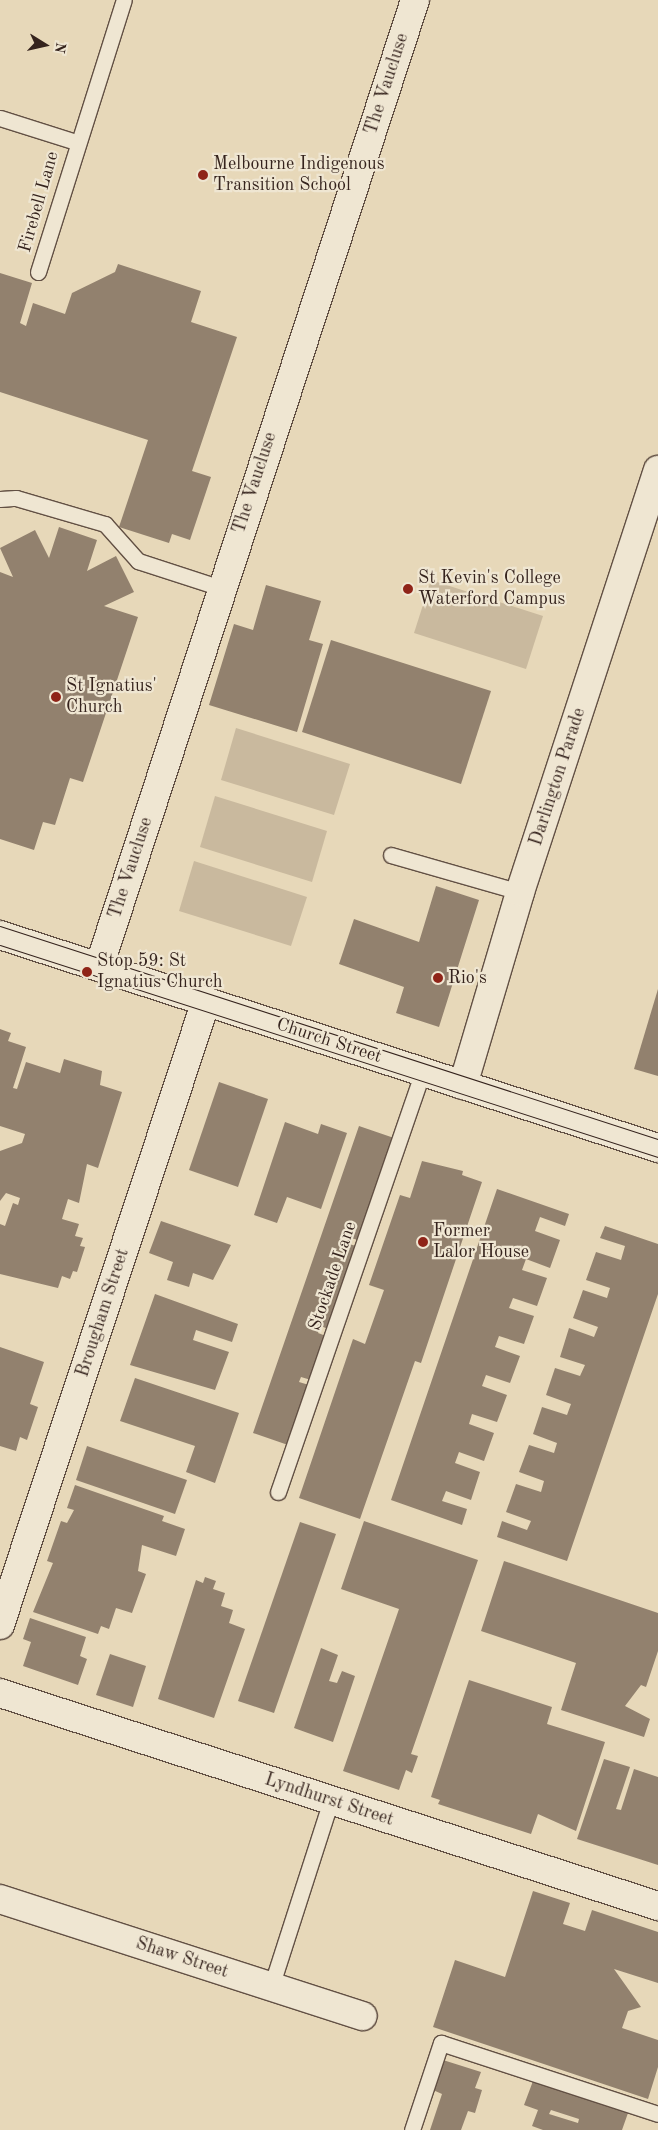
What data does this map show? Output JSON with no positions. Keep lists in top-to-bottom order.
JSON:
{
  "streets": {
    "street": [
      "The Vaucluse",
      "Darlington Parade",
      "Church Street",
      "Brougham Street",
      "Lyndhurst Street",
      "Shaw Street"
    ],
    "lane": ["Firebell Lane", "Stockade Lane"]
  },
  "crossings": [
    ["The Vaucluse", "Church Street"],
    ["Darlington Parade", "Church Street"],
    ["Church Street", "Stockade Lane"],
    ["Church Street", "Brougham Street"]
  ],
  "places": [
    "Melbourne Indigenous Transition School",
    "St Kevin's College Waterford Campus",
    "St Ignatius' Church",
    "Stop 59: St Ignatius Church",
    "Rio's",
    "Former Lalor House"
  ],
  "north": "right"
}
